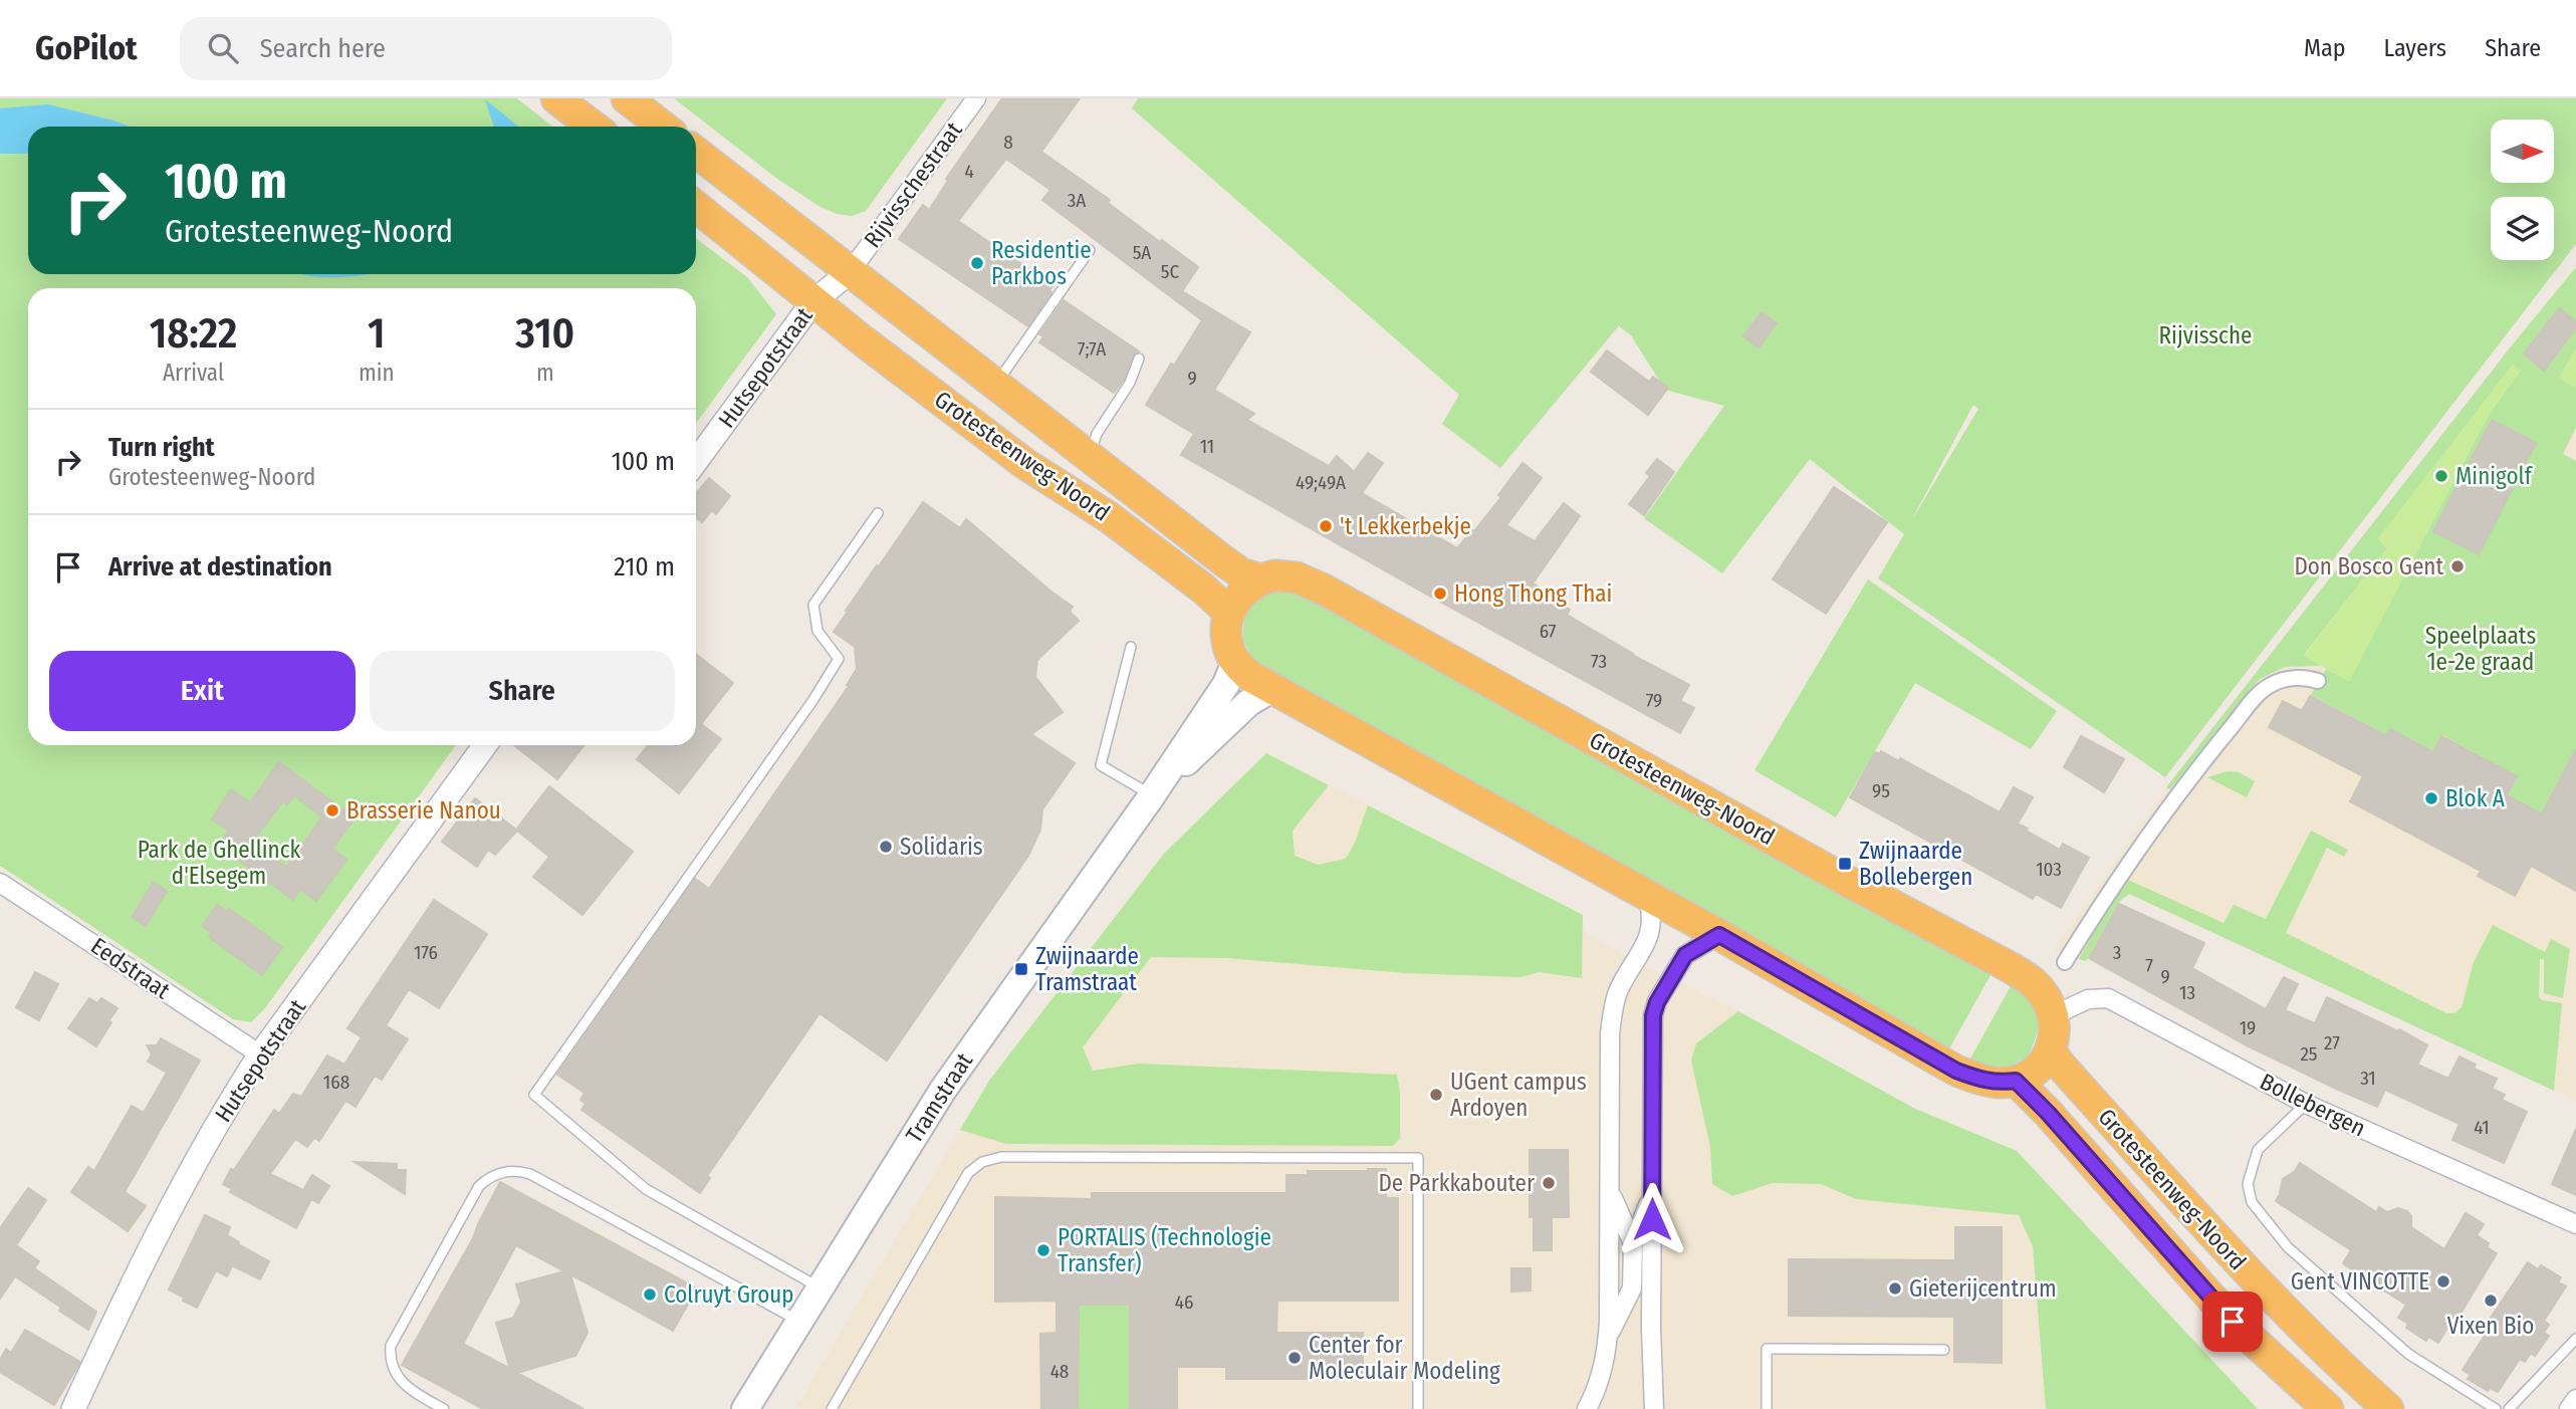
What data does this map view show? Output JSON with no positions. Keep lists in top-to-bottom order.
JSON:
{
  "streets": {
    "highway": ["Grotesteenweg-Noord"],
    "main road": ["Tramstraat"],
    "street": [
      "Rijvisschestraat",
      "Hutsepotstraat",
      "Eedstraat",
      "Bollebergen"
    ]
  },
  "crossings": [
    ["Rijvisschestraat", "Hutsepotstraat"],
    ["Rijvisschestraat", "Grotesteenweg-Noord"],
    ["Hutsepotstraat", "Grotesteenweg-Noord"],
    ["Hutsepotstraat", "Eedstraat"],
    ["Grotesteenweg-Noord", "Bollebergen"]
  ],
  "parks": ["Rijvissche", "Speelplaats 1e-2e graad", "Park de Ghellinck d'Elsegem"],
  "places": {
    "other": [
      "Residentie Parkbos",
      "Minigolf",
      "'t Lekkerbekje",
      "Don Bosco Gent",
      "Hong Thong Thai",
      "Blok A",
      "Brasserie Nanou",
      "Solidaris",
      "UGent campus Ardoyen",
      "De Parkkabouter",
      "PORTALIS (Technologie Transfer)",
      "Gent VINCOTTE",
      "Gieterijcentrum",
      "Colruyt Group",
      "Vixen Bio",
      "Center for Moleculair Modeling"
    ],
    "transit": ["Zwijnaarde Bollebergen", "Zwijnaarde Tramstraat"]
  },
  "house_numbers": [
    "8",
    "4",
    "3A",
    "5A",
    "5C",
    "7;7A",
    "9",
    "11",
    "49;49A",
    "67",
    "73",
    "79",
    "95",
    "103",
    "176",
    "3",
    "7",
    "9",
    "13",
    "19",
    "27",
    "25",
    "31",
    "168",
    "41",
    "46",
    "48"
  ],
  "north": "right",
  "page": {
    "header": "GoPilot",
    "search": "Search here",
    "nav": ["Map", "Layers", "Share"],
    "turn": ["100 m", "Grotesteenweg-Noord"],
    "eta": [
      "18:22",
      "Arrival",
      "1",
      "min",
      "310",
      "m"
    ],
    "list": [
      {
        "name": "Turn right",
        "note": "Grotesteenweg-Noord",
        "value": "100 m"
      },
      {
        "name": "Arrive at destination",
        "value": "210 m"
      }
    ],
    "buttons": ["Exit", "Share"]
  }
}
